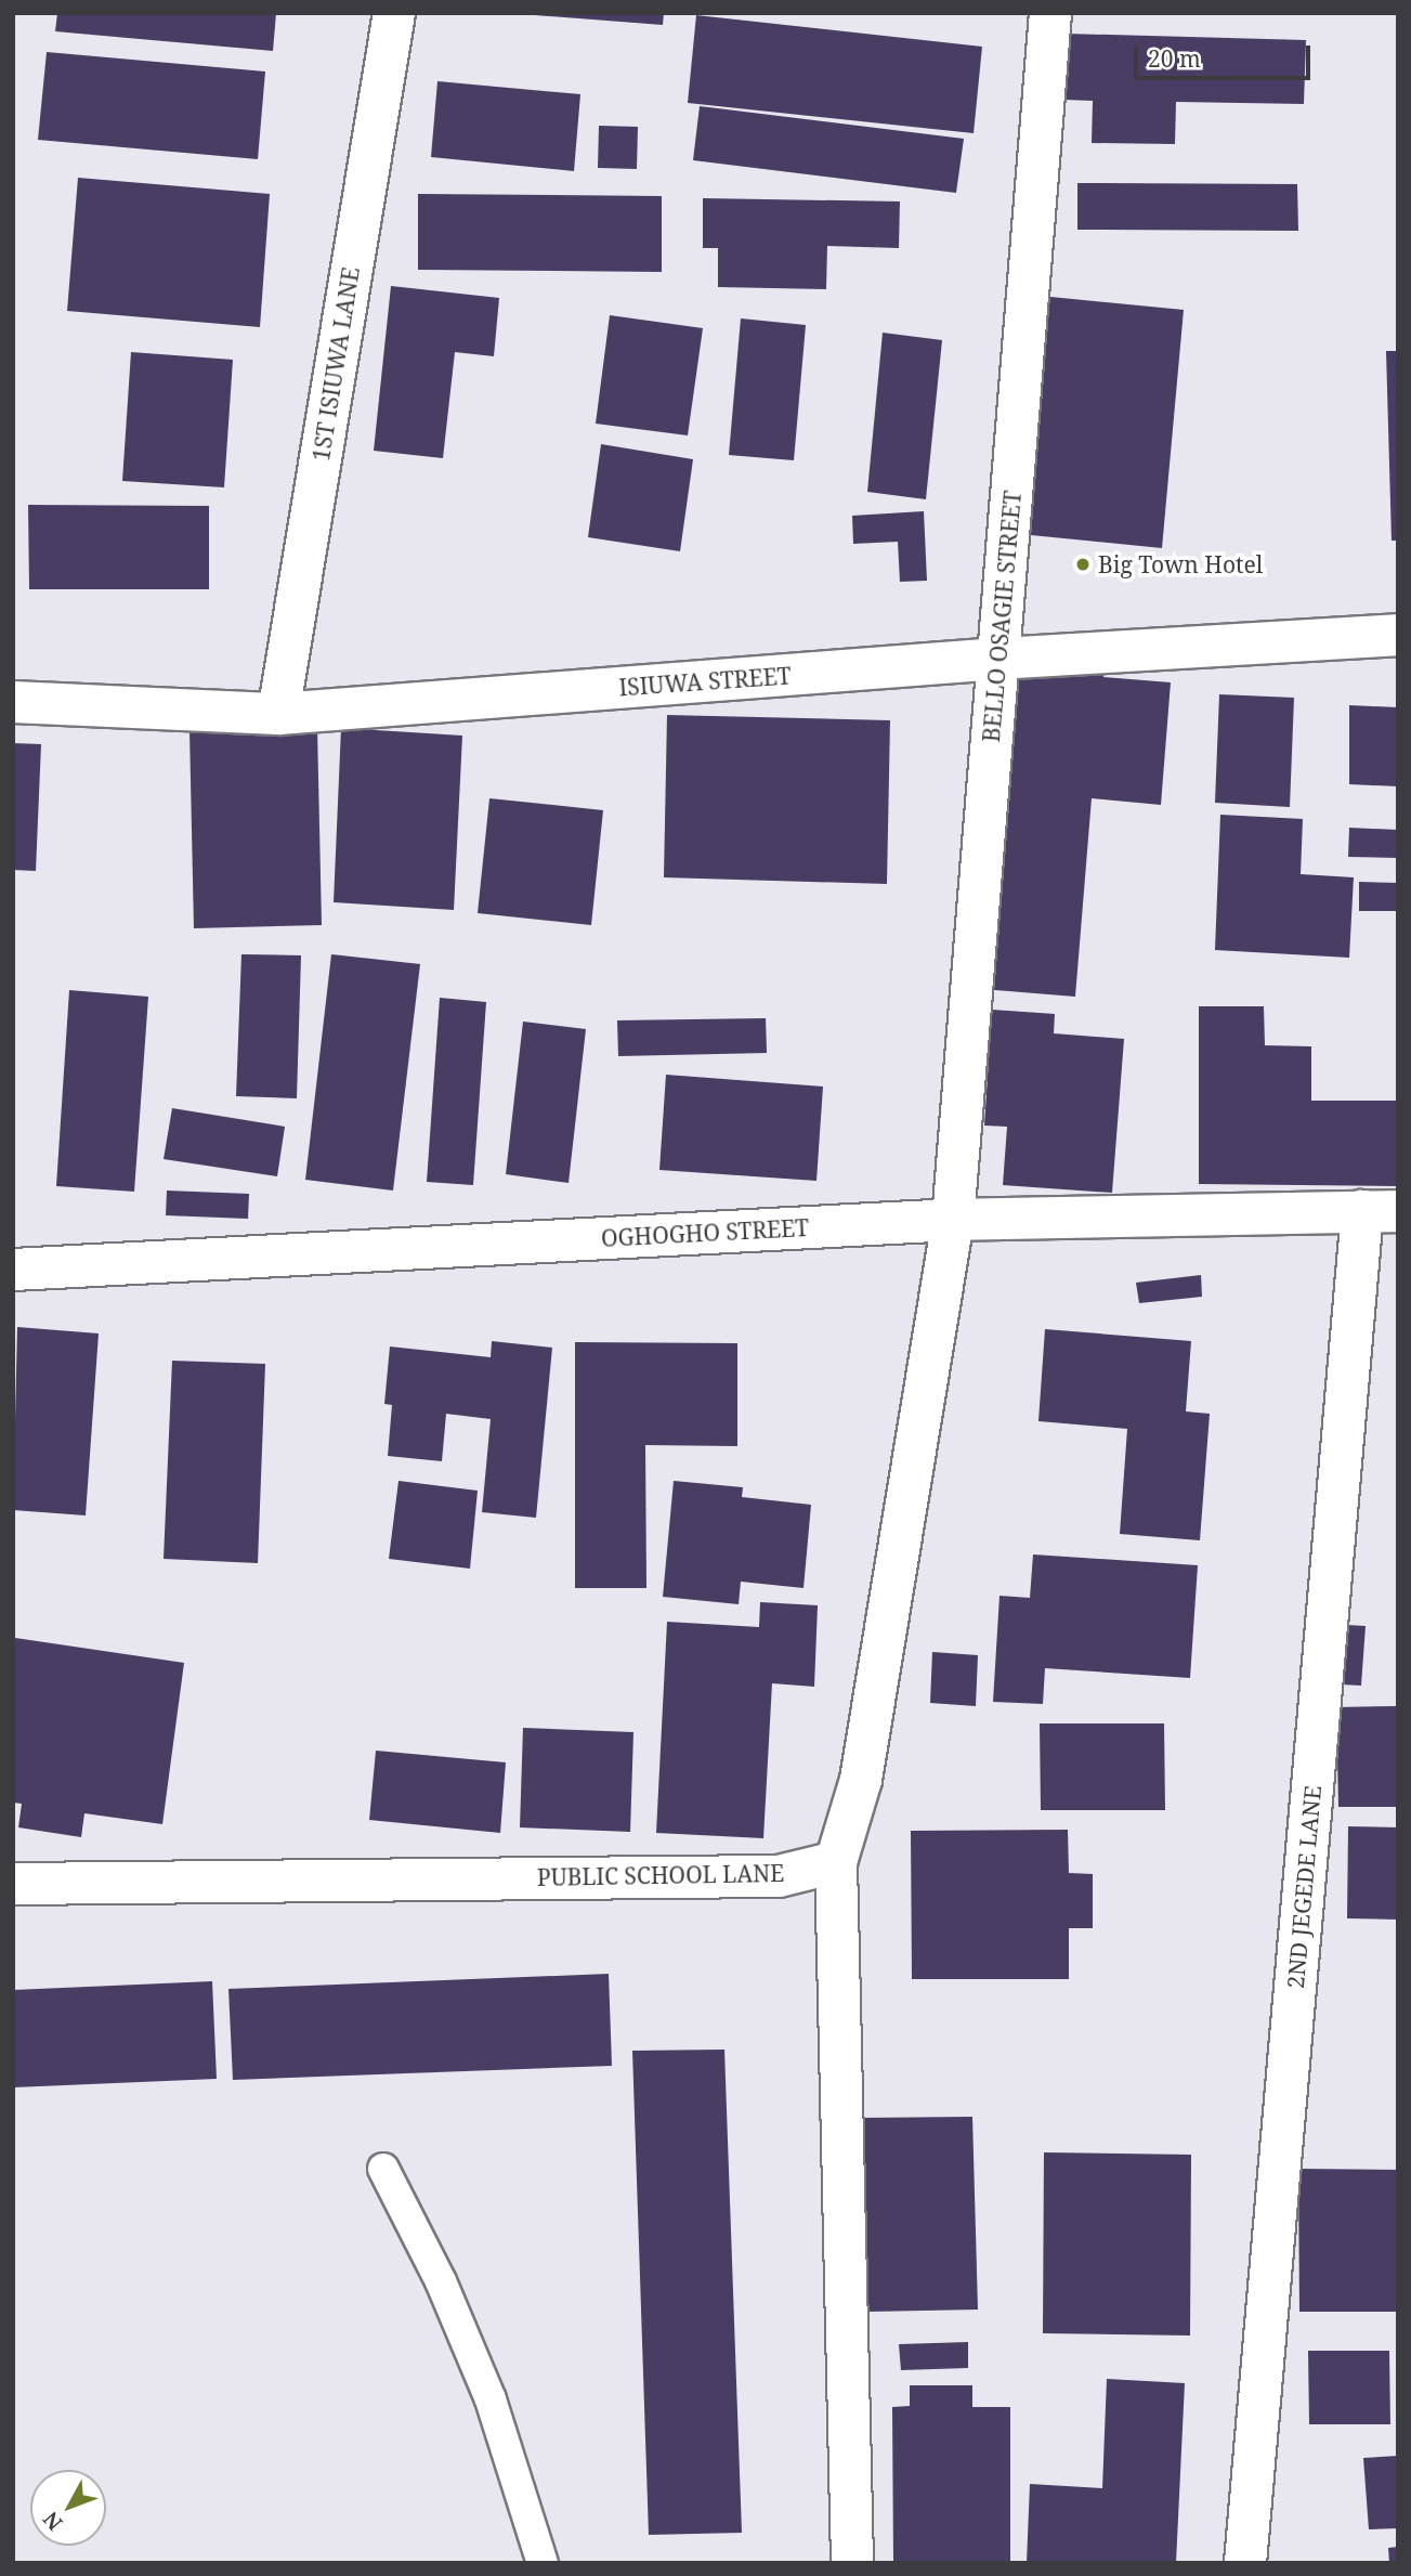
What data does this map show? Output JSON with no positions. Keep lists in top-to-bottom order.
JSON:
{
  "streets": {
    "street": [
      "1ST ISIUWA LANE",
      "BELLO OSAGIE STREET",
      "ISIUWA STREET",
      "OGHOGHO STREET",
      "PUBLIC SCHOOL LANE",
      "2ND JEGEDE LANE"
    ]
  },
  "crossings": [
    ["1ST ISIUWA LANE", "ISIUWA STREET"],
    ["BELLO OSAGIE STREET", "ISIUWA STREET"],
    ["BELLO OSAGIE STREET", "OGHOGHO STREET"],
    ["OGHOGHO STREET", "2ND JEGEDE LANE"]
  ],
  "places": ["Big Town Hotel"],
  "scale_bar": "20 m",
  "north": "bottom left"
}
